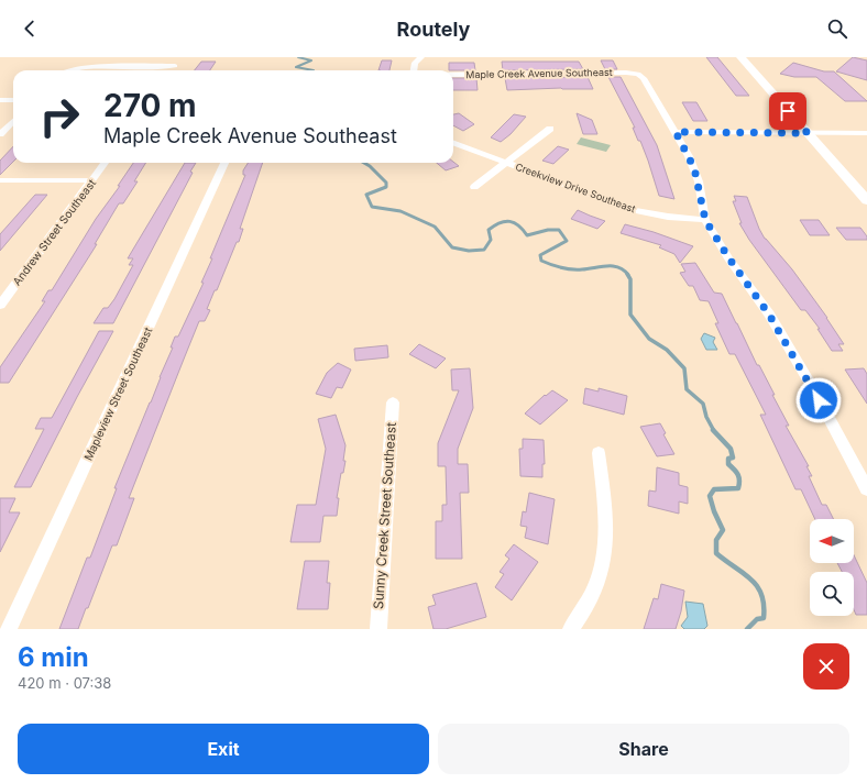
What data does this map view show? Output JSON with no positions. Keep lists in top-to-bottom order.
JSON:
{
  "streets": {
    "street": [
      "Maple Creek Avenue Southeast",
      "Creekview Drive Southeast",
      "Andrew Street Southeast",
      "Mapleview Street Southeast",
      "Sunny Creek Street Southeast"
    ]
  },
  "north": "left",
  "page": {
    "header": "Routely",
    "turn": ["270 m", "Maple Creek Avenue Southeast"],
    "heading": ["6 min", "420 m · 07:38"],
    "buttons": ["Exit", "Share"]
  }
}
